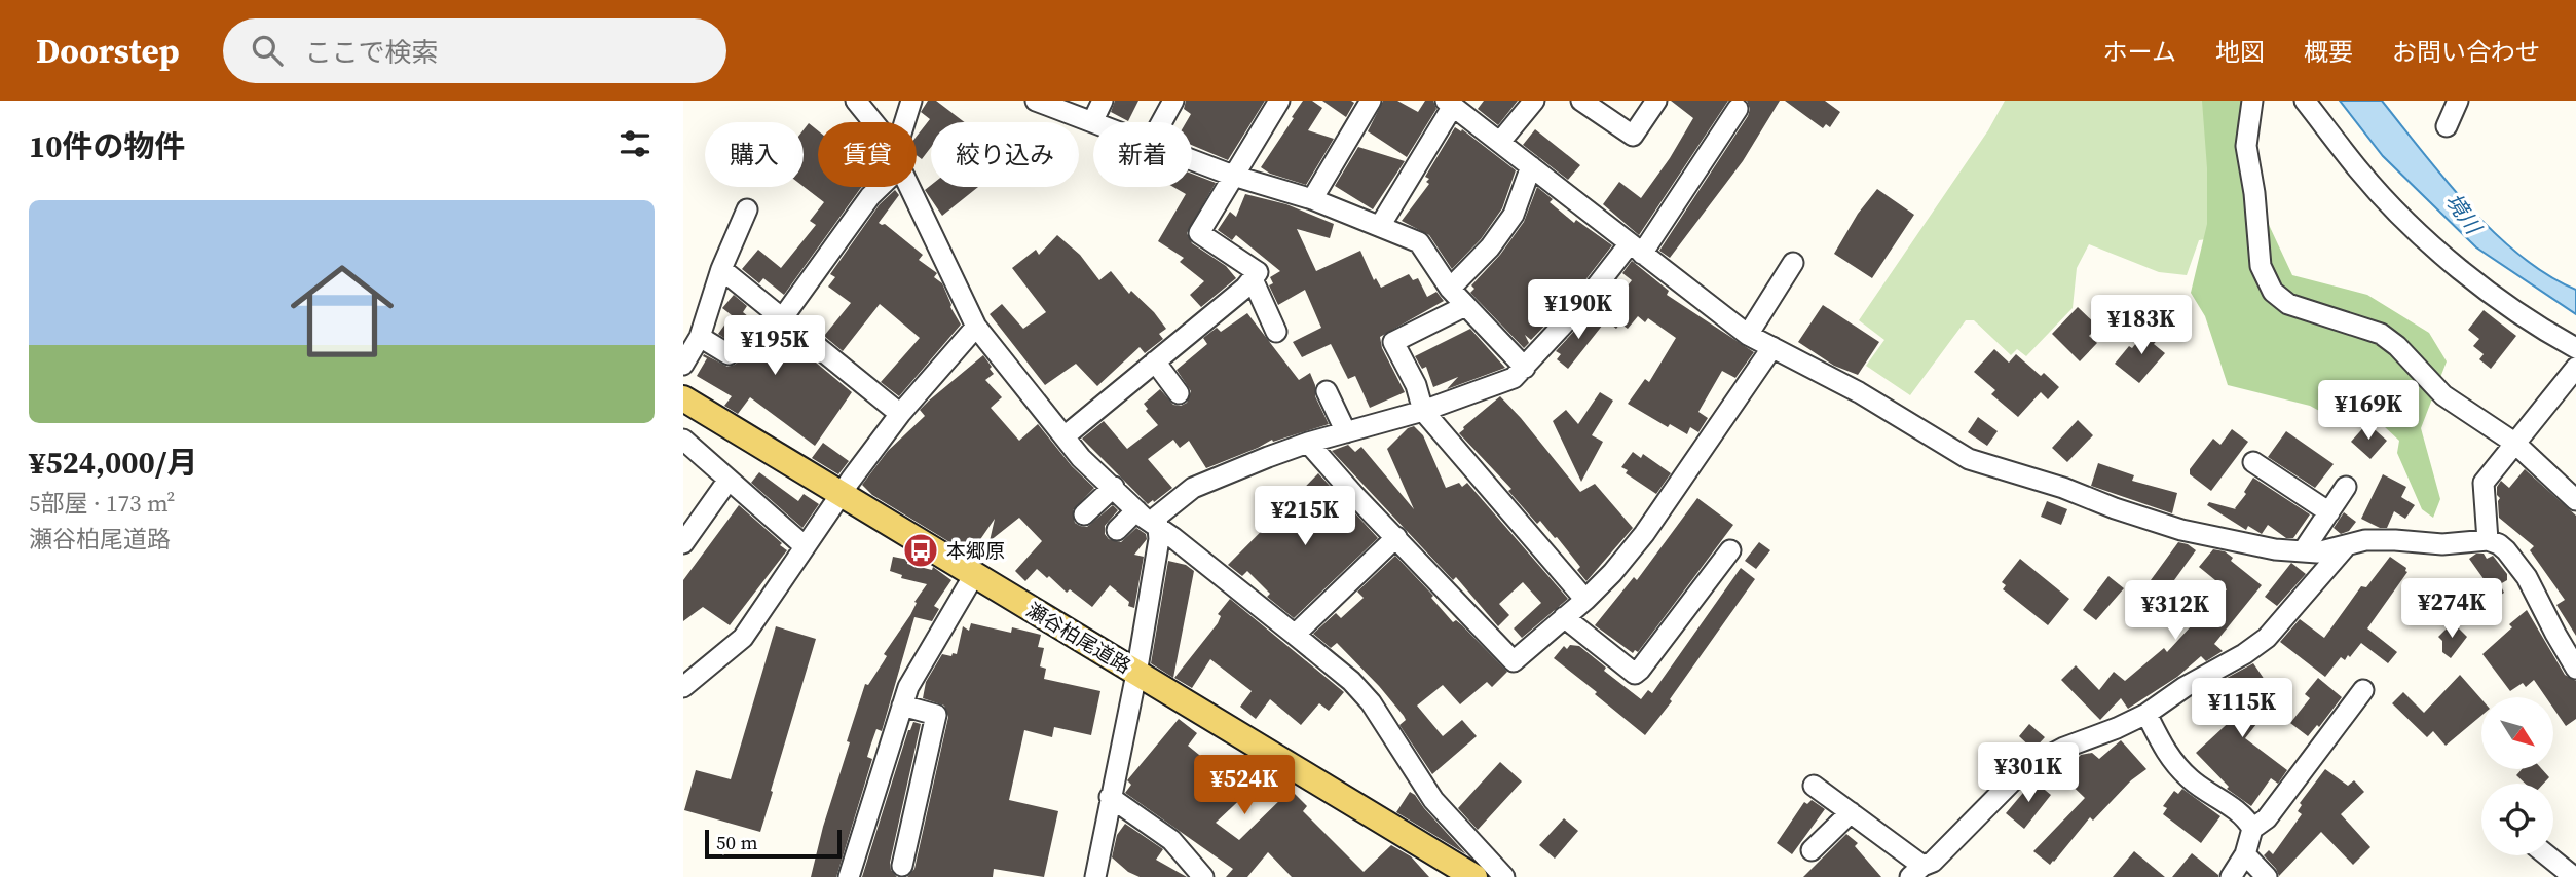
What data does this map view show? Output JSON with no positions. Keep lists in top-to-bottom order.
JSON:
{
  "streets": {
    "main road": ["瀬谷柏尾道路"]
  },
  "water": ["境川"],
  "places": {
    "bus stop": ["本郷原"]
  },
  "scale_bar": "50 m",
  "north": "bottom right",
  "page": {
    "header": "Doorstep",
    "search": "ここで検索",
    "nav": [
      "ホーム",
      "地図",
      "概要",
      "お問い合わせ"
    ],
    "heading": "10件の物件",
    "chip": [
      "購入",
      "賃貸",
      "絞り込み",
      "新着"
    ],
    "list": [
      {
        "name": "¥524,000/月",
        "note": "5部屋 · 173 m² · 瀬谷柏尾道路"
      }
    ],
    "price": [
      "¥190K",
      "¥183K",
      "¥195K",
      "¥169K",
      "¥215K",
      "¥274K",
      "¥312K",
      "¥115K",
      "¥301K",
      "¥524K"
    ],
    "scale": "50 m"
  }
}
